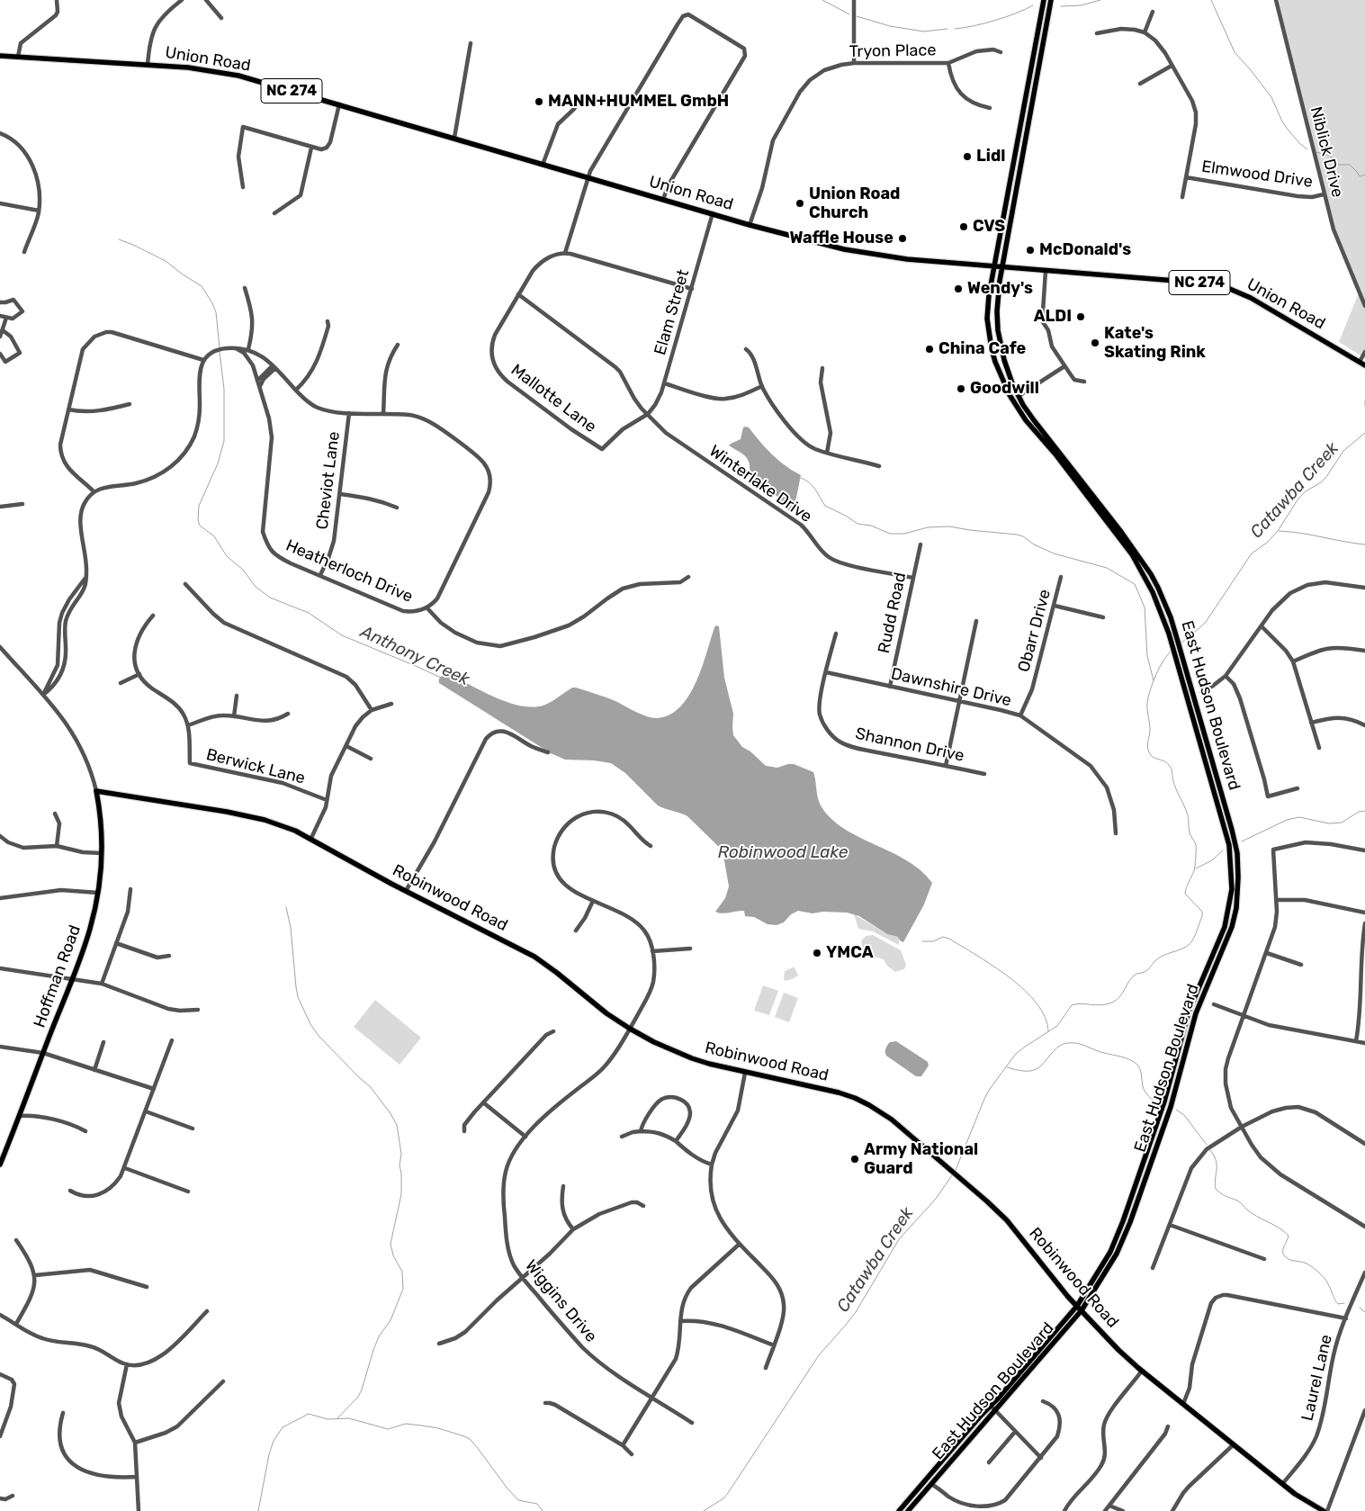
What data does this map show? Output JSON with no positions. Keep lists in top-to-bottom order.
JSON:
{
  "streets": {
    "main road": [
      "Union Road",
      "NC 274",
      "East Hudson Boulevard",
      "Robinwood Road",
      "Hoffman Road"
    ],
    "street": [
      "Tryon Place",
      "Niblick Drive",
      "Elmwood Drive",
      "Elam Street",
      "Mallotte Lane",
      "Cheviot Lane",
      "Winterlake Drive",
      "Heatherloch Drive",
      "Rudd Road",
      "Obarr Drive",
      "Dawnshire Drive",
      "Shannon Drive",
      "Berwick Lane",
      "Wiggins Drive",
      "Laurel Lane"
    ]
  },
  "crossings": [
    ["Tryon Place", "Union Road"],
    ["Union Road", "Elam Street"],
    ["Union Road", "East Hudson Boulevard"],
    ["Niblick Drive", "Elmwood Drive"],
    ["Elam Street", "Mallotte Lane"],
    ["Elam Street", "Winterlake Drive"],
    ["Mallotte Lane", "Winterlake Drive"],
    ["Cheviot Lane", "Heatherloch Drive"],
    ["Winterlake Drive", "Rudd Road"],
    ["Rudd Road", "Dawnshire Drive"],
    ["Obarr Drive", "Dawnshire Drive"],
    ["Dawnshire Drive", "Shannon Drive"],
    ["East Hudson Boulevard", "Robinwood Road"],
    ["Robinwood Road", "Hoffman Road"],
    ["Robinwood Road", "Wiggins Drive"],
    ["Robinwood Road", "Laurel Lane"]
  ],
  "water": ["Catawba Creek", "Anthony Creek", "Robinwood Lake"],
  "places": [
    "MANN+HUMMEL GmbH",
    "Lidl",
    "Union Road Church",
    "CVS",
    "Waffle House",
    "McDonald's",
    "Wendy's",
    "ALDI",
    "Kate's Skating Rink",
    "China Cafe",
    "Goodwill",
    "YMCA",
    "Army National Guard"
  ]
}
